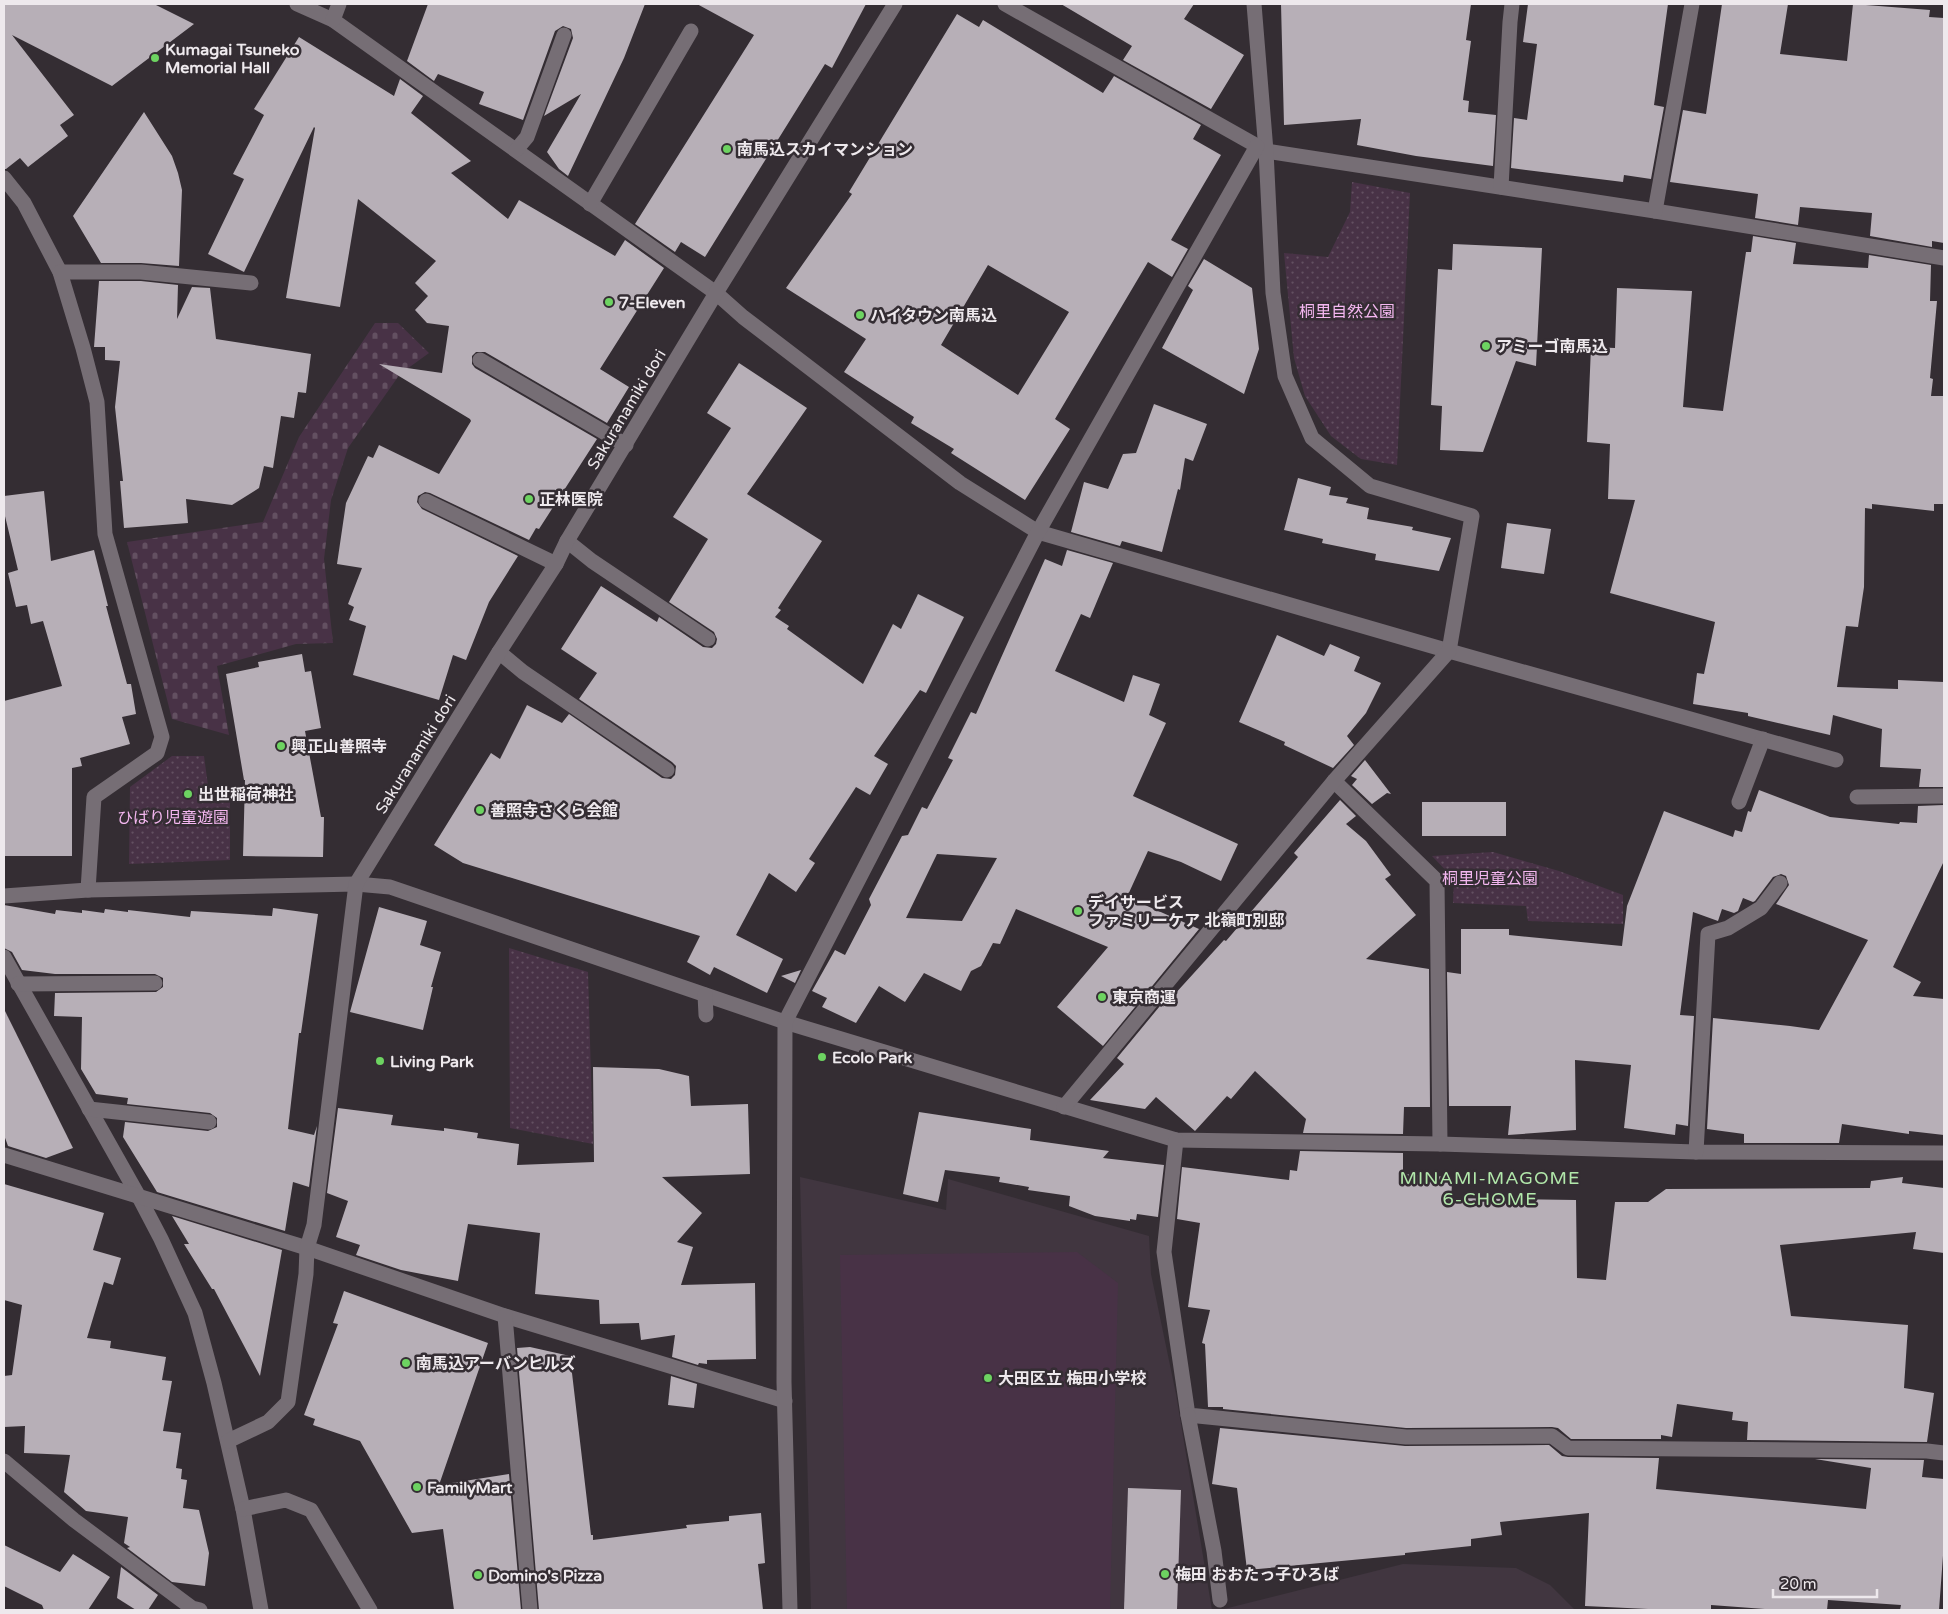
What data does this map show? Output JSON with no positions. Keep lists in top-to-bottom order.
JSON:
{
  "streets": {
    "street": ["Sakuranamiki dori"]
  },
  "districts": ["MINAMI-MAGOME 6-CHOME"],
  "parks": ["桐里自然公園", "ひばり児童遊園", "桐里児童公園"],
  "places": [
    "Kumagai Tsuneko Memorial Hall",
    "南馬込スカイマンション",
    "7-Eleven",
    "ハイタウン南馬込",
    "アミーゴ南馬込",
    "正林医院",
    "興正山善照寺",
    "出世稲荷神社",
    "善照寺さくら会館",
    "デイサービス ファミリーケア 北嶺町別邸",
    "東京商運",
    "Ecolo Park",
    "Living Park",
    "南馬込アーバンヒルズ",
    "大田区立 梅田小学校",
    "FamilyMart",
    "梅田 おおたっ子ひろば",
    "Domino's Pizza"
  ],
  "scale_bar": "20 m"
}
